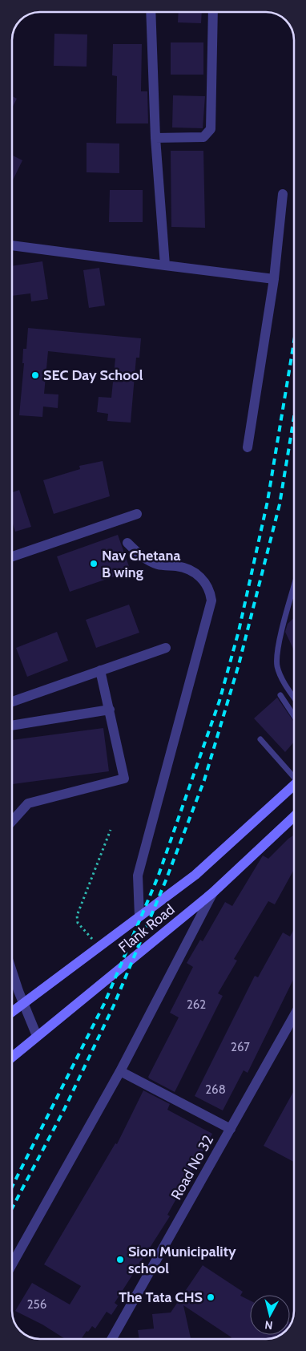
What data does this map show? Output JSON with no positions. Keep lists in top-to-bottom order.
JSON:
{
  "streets": {
    "street": ["Flank Road", "Road No 32"]
  },
  "places": [
    "SEC Day School",
    "Nav Chetana B wing",
    "Sion Municipality school",
    "The Tata CHS"
  ],
  "house_numbers": [
    "262",
    "267",
    "268",
    "256"
  ],
  "north": "bottom"
}
